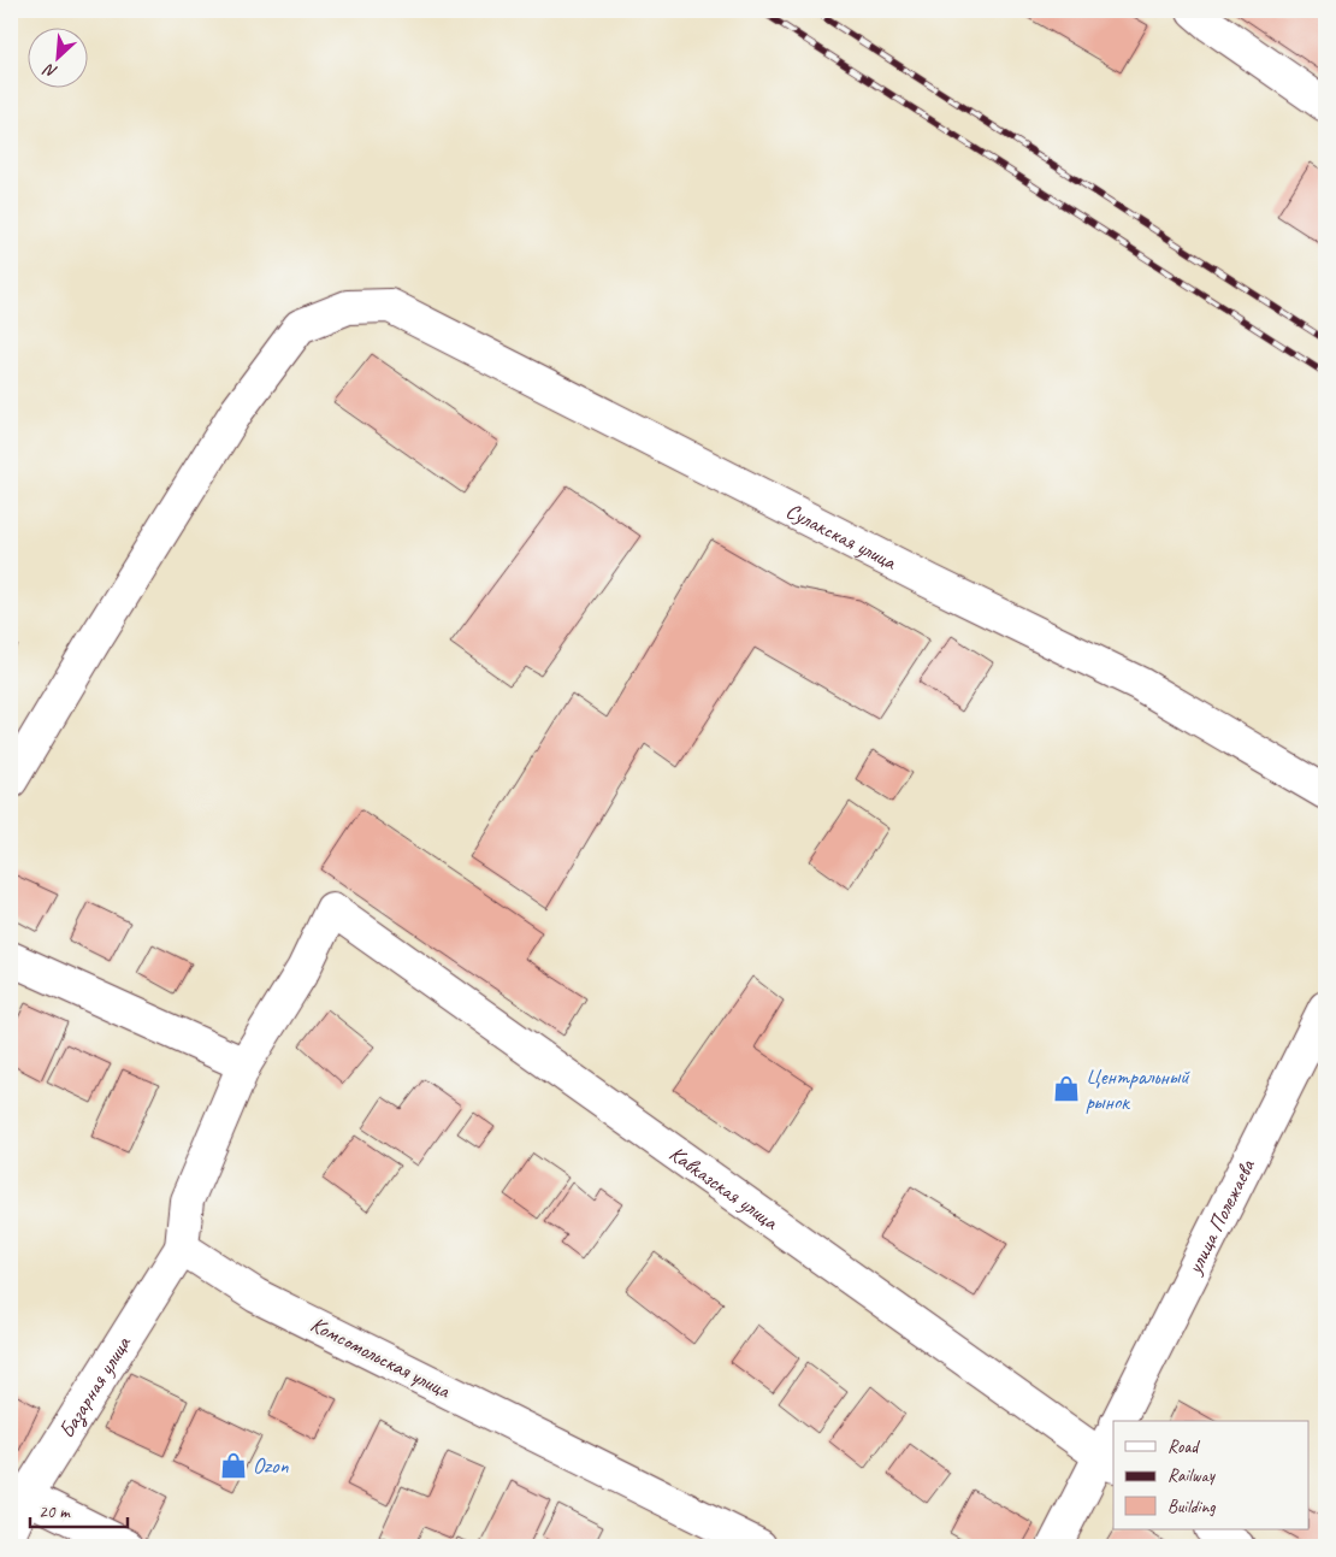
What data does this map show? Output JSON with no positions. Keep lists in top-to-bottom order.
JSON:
{
  "streets": {
    "street": [
      "Сулакская улица",
      "Кавказская улица",
      "улица Полежаева",
      "Комсомольская улица",
      "Базарная улица"
    ]
  },
  "crossings": [
    ["Кавказская улица", "улица Полежаева"],
    ["Комсомольская улица", "Базарная улица"]
  ],
  "places": {
    "shop": ["Центральный рынок", "Ozon"]
  },
  "legend": ["Road", "Railway", "Building"],
  "scale_bar": "20 m",
  "north": "bottom left"
}
